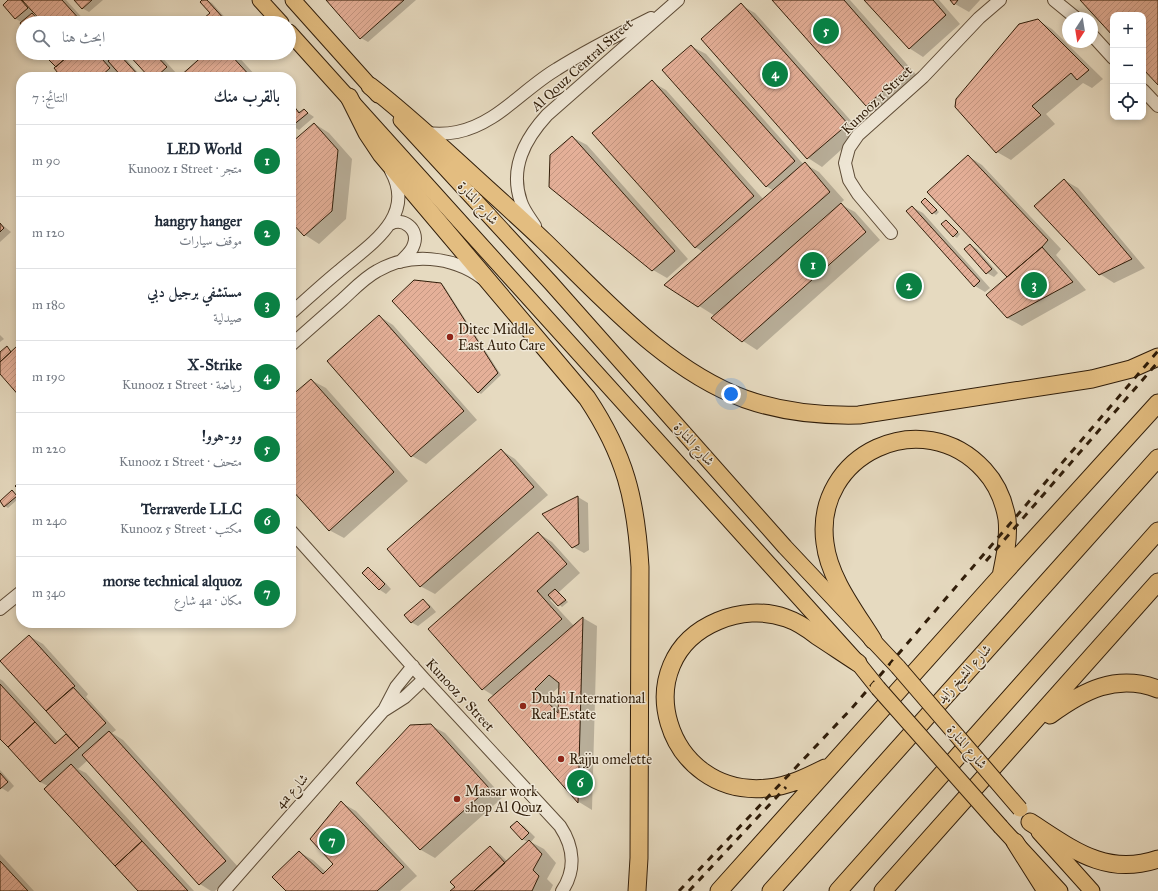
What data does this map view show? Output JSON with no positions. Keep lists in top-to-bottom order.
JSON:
{
  "streets": {
    "highway": ["شارع الشيخ زايد"],
    "main road": ["شارع المنارة"],
    "street": [
      "Al Qouz Central Street",
      "Kunooz 1 Street",
      "Kunooz 5 Street",
      "4a شارع"
    ]
  },
  "crossings": [
    ["Kunooz 5 Street", "4a شارع"]
  ],
  "places": [
    "Ditec Middle East Auto Care",
    "Dubai International Real Estate",
    "Rajju omelette",
    "Massar work shop Al Qouz"
  ],
  "north": "bottom",
  "page": {
    "map_buttons": ["+", "−"],
    "pins": [
      "5",
      "4",
      "1",
      "3",
      "2",
      "6",
      "7"
    ],
    "search": "ابحث هنا",
    "heading": ["بالقرب منك", "النتائج: 7"],
    "list": [
      {
        "mark": "1",
        "name": "LED World",
        "note": "متجر · Kunooz 1 Street",
        "value": "90 m"
      },
      {
        "mark": "2",
        "name": "hangry hanger",
        "note": "موقف سيارات",
        "value": "120 m"
      },
      {
        "mark": "3",
        "name": "مستشفي برجيل دبي",
        "note": "صيدلية",
        "value": "180 m"
      },
      {
        "mark": "4",
        "name": "X-Strike",
        "note": "رياضة · Kunooz 1 Street",
        "value": "190 m"
      },
      {
        "mark": "5",
        "name": "وو-هوو!",
        "note": "متحف · Kunooz 1 Street",
        "value": "220 m"
      },
      {
        "mark": "6",
        "name": "Terraverde LLC",
        "note": "مكتب · Kunooz 5 Street",
        "value": "240 m"
      },
      {
        "mark": "7",
        "name": "morse technical alquoz",
        "note": "مكان · 4a شارع",
        "value": "340 m"
      }
    ]
  }
}
